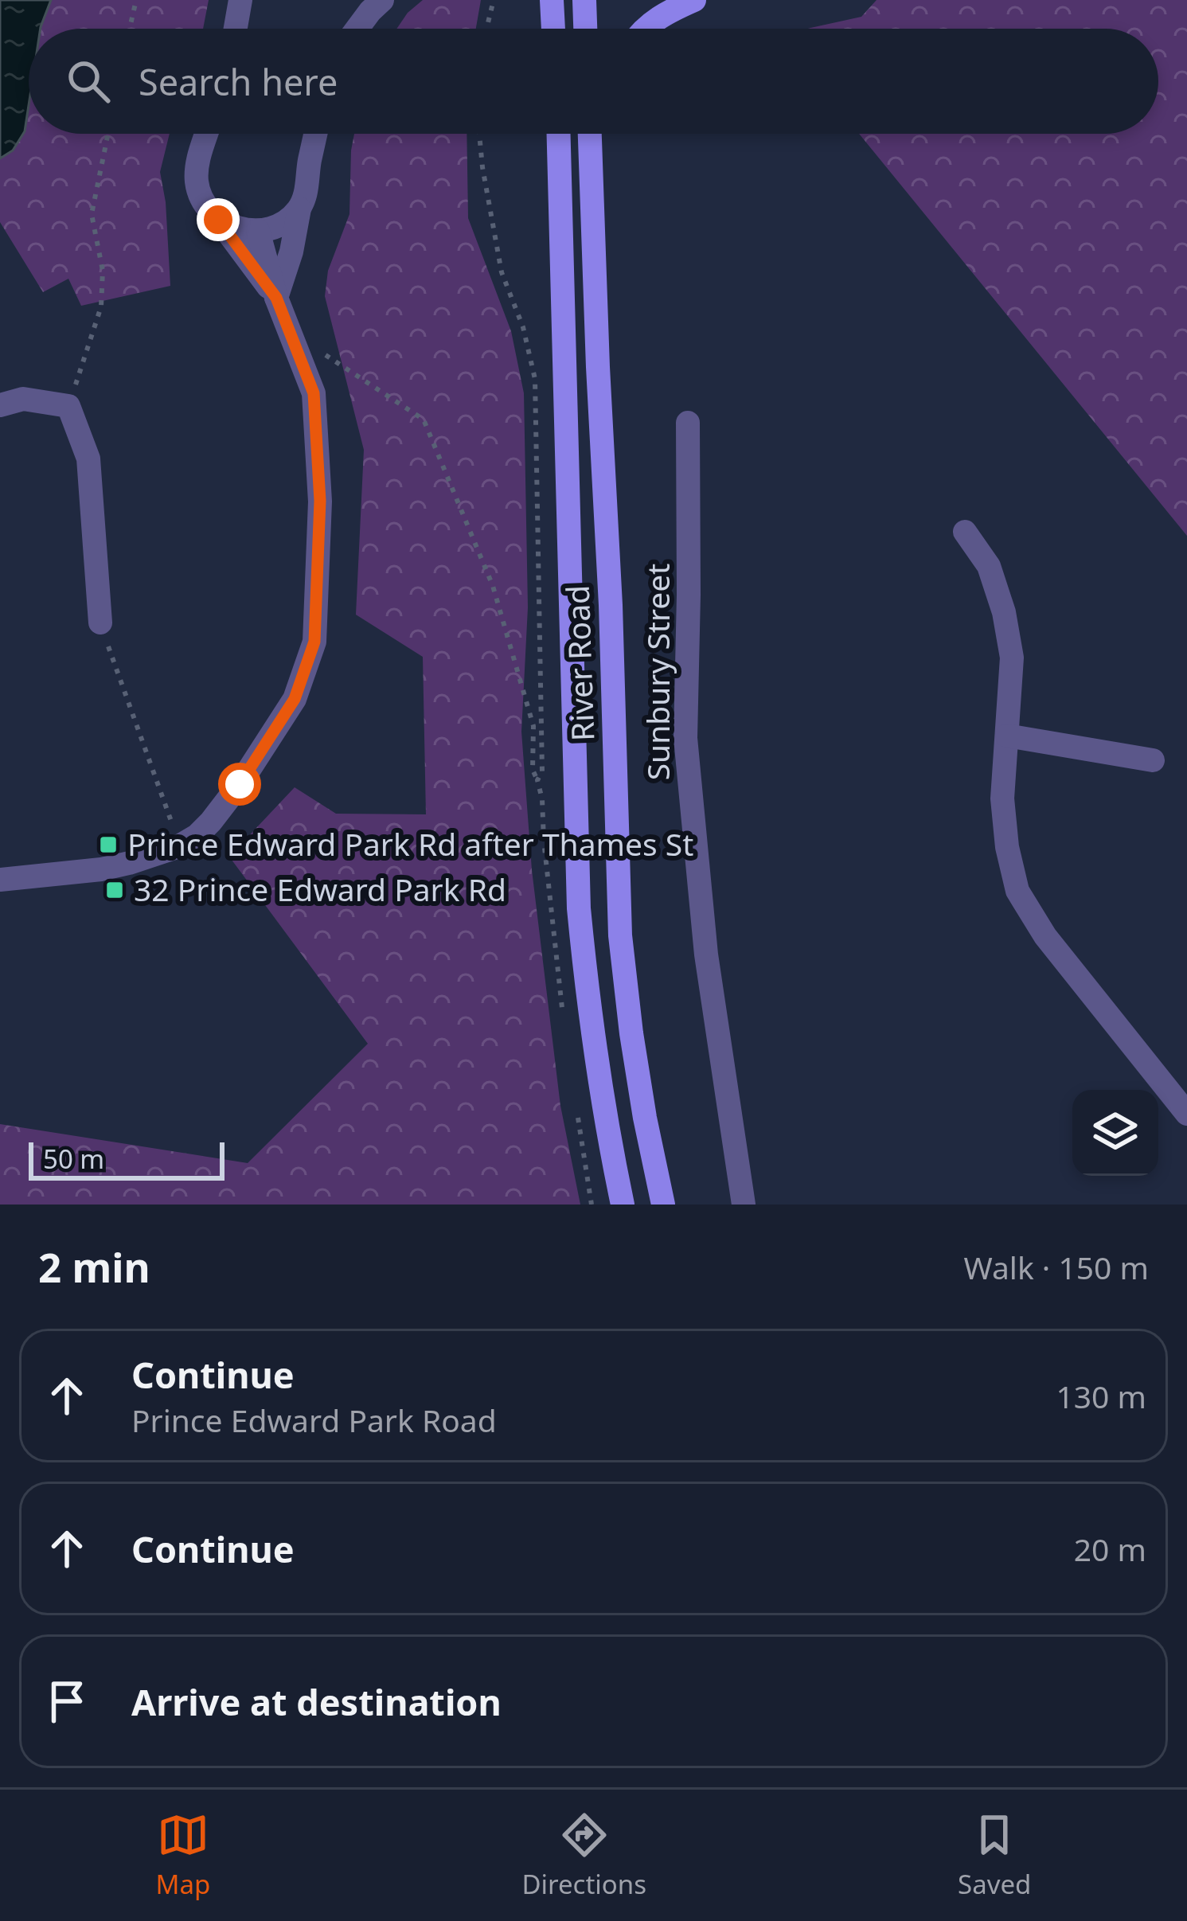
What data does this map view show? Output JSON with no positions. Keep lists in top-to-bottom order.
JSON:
{
  "streets": {
    "main road": ["River Road"],
    "street": ["Sunbury Street"]
  },
  "places": {
    "transit": ["Prince Edward Park Rd after Thames St", "32 Prince Edward Park Rd"]
  },
  "scale_bar": "50 m",
  "page": {
    "search": "Search here",
    "scale": "50 m",
    "heading": ["2 min", "Walk · 150 m"],
    "list": [
      ["Continue", "Prince Edward Park Road", "130 m"],
      ["Continue", "20 m"],
      "Arrive at destination"
    ],
    "nav": ["Map", "Directions", "Saved"]
  }
}
